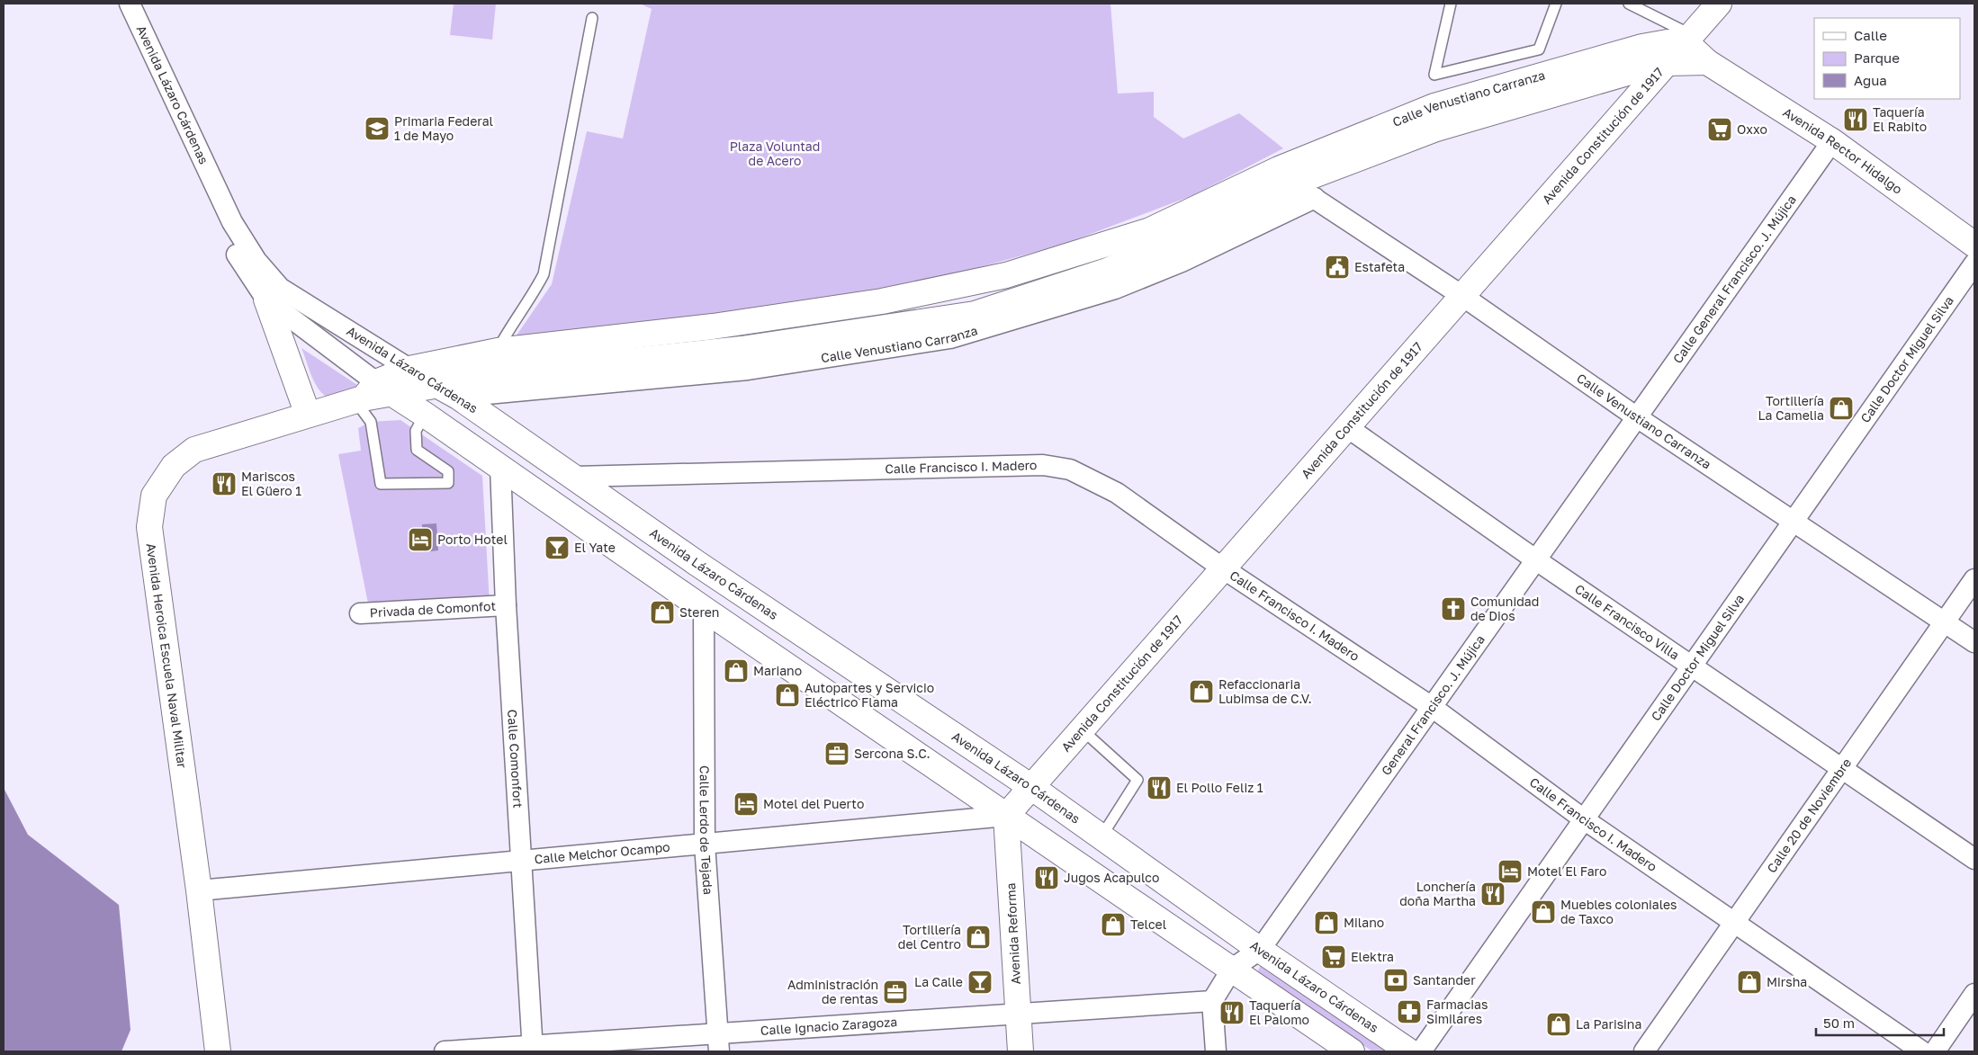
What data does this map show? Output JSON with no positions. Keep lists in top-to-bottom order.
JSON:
{
  "streets": {
    "main road": [
      "Avenida Lázaro Cárdenas",
      "Calle Venustiano Carranza",
      "Avenida Constitución de 1917",
      "Avenida Rector Hidalgo",
      "Avenida Heroica Escuela Naval Militar",
      "Avenida Reforma"
    ],
    "street": [
      "Calle General Francisco. J. Mújica",
      "Calle Doctor Miguel Silva",
      "Calle Francisco I. Madero",
      "Privada de Comonfot",
      "Calle Francisco Villa",
      "General Francisco. J. Mújica",
      "Calle Comonfort",
      "Calle 20 de Noviembre",
      "Calle Lerdo de Tejada",
      "Calle Melchor Ocampo",
      "Calle Ignacio Zaragoza"
    ]
  },
  "crossings": [
    ["Avenida Lázaro Cárdenas", "Calle Venustiano Carranza"],
    ["Avenida Lázaro Cárdenas", "Avenida Constitución de 1917"],
    ["Avenida Lázaro Cárdenas", "Calle Francisco I. Madero"],
    ["Avenida Lázaro Cárdenas", "Avenida Heroica Escuela Naval Militar"],
    ["Avenida Lázaro Cárdenas", "General Francisco. J. Mújica"],
    ["Avenida Lázaro Cárdenas", "Calle Comonfort"],
    ["Avenida Lázaro Cárdenas", "Calle Lerdo de Tejada"],
    ["Avenida Lázaro Cárdenas", "Calle Melchor Ocampo"],
    ["Avenida Lázaro Cárdenas", "Avenida Reforma"],
    ["Calle Venustiano Carranza", "Avenida Constitución de 1917"],
    ["Calle Venustiano Carranza", "Avenida Rector Hidalgo"],
    ["Calle Venustiano Carranza", "Calle General Francisco. J. Mújica"],
    ["Calle Venustiano Carranza", "Calle Doctor Miguel Silva"],
    ["Calle Venustiano Carranza", "General Francisco. J. Mújica"],
    ["Calle Venustiano Carranza", "Calle 20 de Noviembre"],
    ["Avenida Constitución de 1917", "Avenida Rector Hidalgo"],
    ["Avenida Constitución de 1917", "Calle Francisco I. Madero"],
    ["Avenida Constitución de 1917", "Calle Francisco Villa"],
    ["Avenida Constitución de 1917", "Calle Melchor Ocampo"],
    ["Avenida Constitución de 1917", "Avenida Reforma"],
    ["Avenida Rector Hidalgo", "Calle General Francisco. J. Mújica"],
    ["Calle General Francisco. J. Mújica", "General Francisco. J. Mújica"],
    ["Calle Doctor Miguel Silva", "Calle Francisco I. Madero"],
    ["Calle Doctor Miguel Silva", "Calle Francisco Villa"],
    ["Calle Francisco I. Madero", "General Francisco. J. Mújica"],
    ["Calle Francisco I. Madero", "Calle 20 de Noviembre"],
    ["Privada de Comonfot", "Calle Comonfort"],
    ["Calle Francisco Villa", "General Francisco. J. Mújica"],
    ["Calle Francisco Villa", "Calle 20 de Noviembre"],
    ["Avenida Heroica Escuela Naval Militar", "Calle Melchor Ocampo"],
    ["Calle Comonfort", "Calle Melchor Ocampo"],
    ["Calle Comonfort", "Calle Ignacio Zaragoza"],
    ["Calle Lerdo de Tejada", "Calle Melchor Ocampo"],
    ["Calle Lerdo de Tejada", "Calle Ignacio Zaragoza"],
    ["Calle Melchor Ocampo", "Avenida Reforma"],
    ["Avenida Reforma", "Calle Ignacio Zaragoza"]
  ],
  "parks": ["Plaza Voluntad de Acero"],
  "places": {
    "restaurant": [
      "Taquería El Rabito",
      "Mariscos El Güero 1",
      "El Pollo Feliz 1",
      "Jugos Acapulco",
      "Lonchería doña Martha",
      "Taquería El Palomo"
    ],
    "school or university": ["Primaria Federal 1 de Mayo"],
    "supermarket": ["Oxxo", "Elektra"],
    "public building": ["Estafeta"],
    "shop": [
      "Tortillería La Camelia",
      "Steren",
      "Mariano",
      "Refaccionaria Lubimsa de C.V.",
      "Autopartes y Servicio Eléctrico Flama",
      "Muebles coloniales de Taxco",
      "Milano",
      "Telcel",
      "Tortillería del Centro",
      "Mirsha",
      "La Parisina"
    ],
    "hotel": ["Porto Hotel", "Motel del Puerto", "Motel El Faro"],
    "bar": ["El Yate", "La Calle"],
    "church": ["Comunidad de Dios"],
    "office": ["Sercona S.C.", "Administración de rentas"],
    "bank": ["Santander"],
    "pharmacy": ["Farmacias Similares"]
  },
  "legend": ["Calle", "Parque", "Agua"],
  "scale_bar": "50 m"
}
